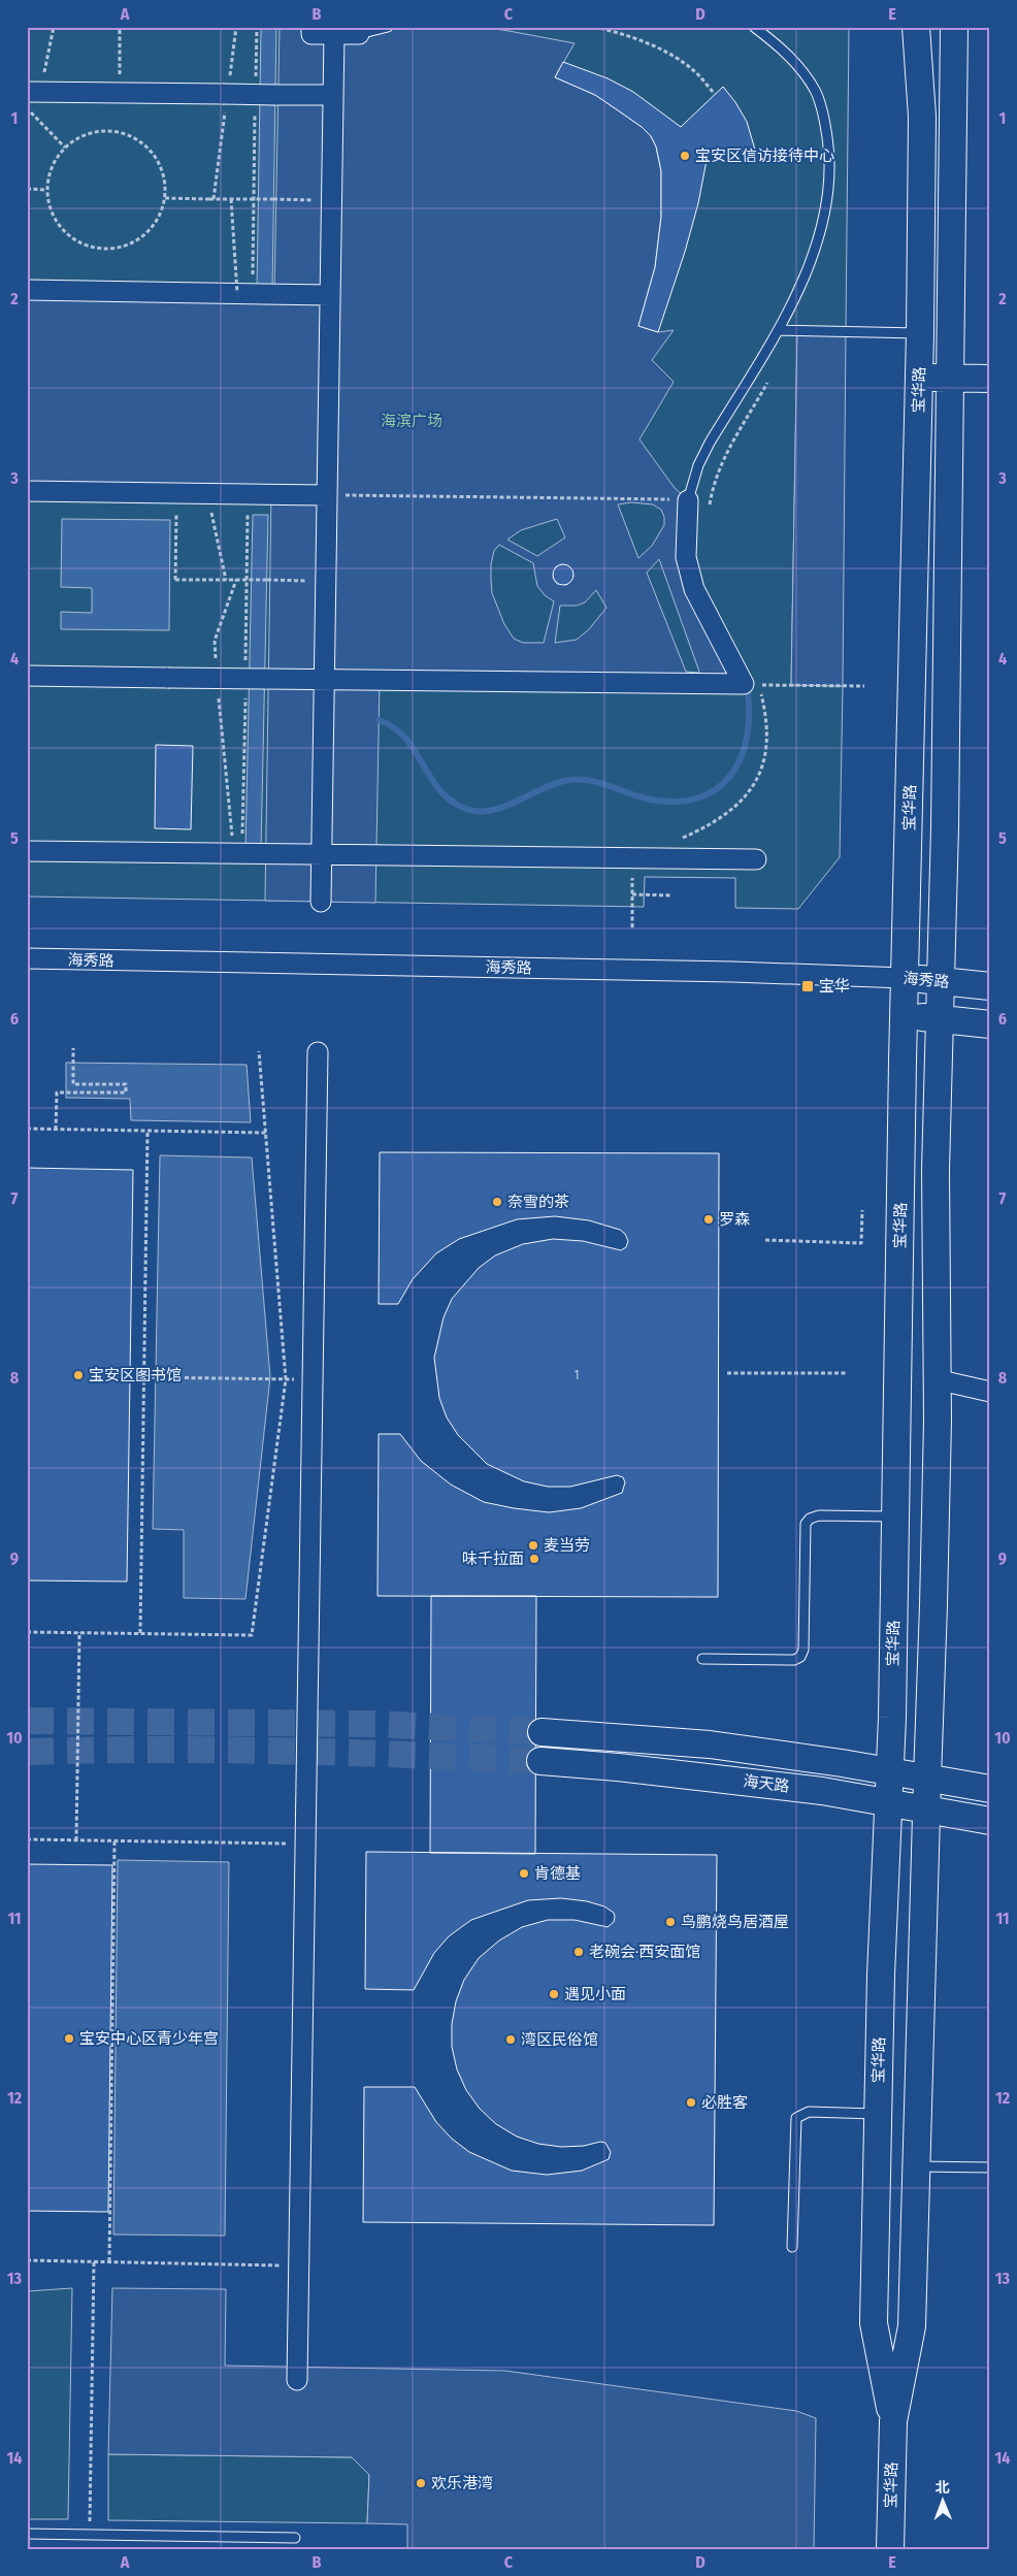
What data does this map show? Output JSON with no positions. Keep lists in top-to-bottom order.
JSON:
{
  "streets": {
    "main road": ["宝华路", "海秀路", "海天路"]
  },
  "crossings": [
    ["宝华路", "海秀路"],
    ["宝华路", "海天路"]
  ],
  "parks": ["海滨广场"],
  "places": {
    "other": [
      "宝安区信访接待中心",
      "奈雪的茶",
      "罗森",
      "宝安区图书馆",
      "麦当劳",
      "味千拉面",
      "肯德基",
      "鸟鹏烧鸟居酒屋",
      "老碗会·西安面馆",
      "遇见小面",
      "宝安中心区青少年宫",
      "湾区民俗馆",
      "必胜客",
      "欢乐港湾"
    ],
    "transit": ["宝华"]
  },
  "house_numbers": ["1"],
  "north": "top",
  "grid": {
    "columns": [
      "A",
      "B",
      "C",
      "D",
      "E"
    ],
    "rows": [
      "1",
      "2",
      "3",
      "4",
      "5",
      "6",
      "7",
      "8",
      "9",
      "10",
      "11",
      "12",
      "13",
      "14"
    ]
  }
}
